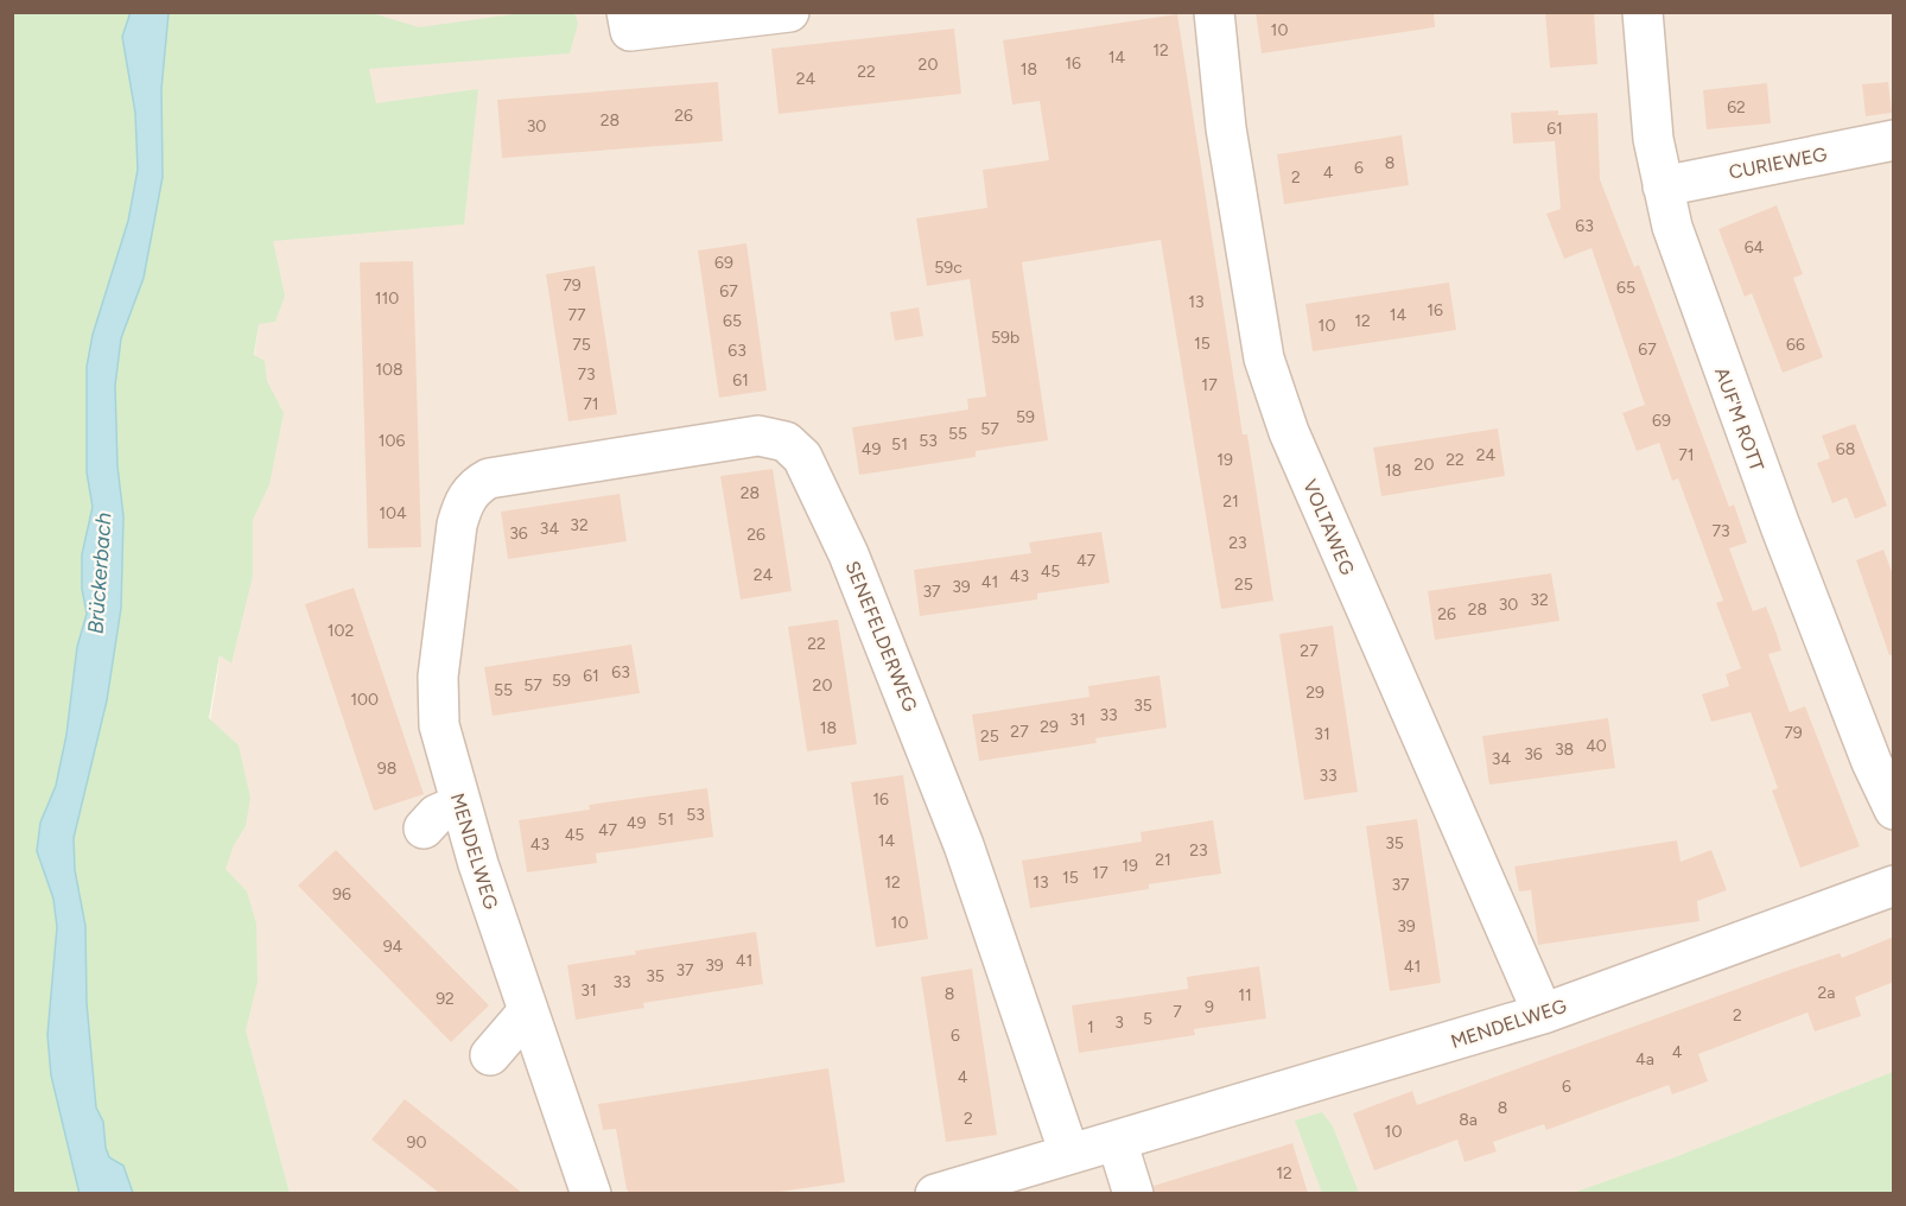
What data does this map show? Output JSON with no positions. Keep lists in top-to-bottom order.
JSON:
{
  "streets": {
    "street": [
      "CURIEWEG",
      "AUF'M ROTT",
      "VOLTAWEG",
      "SENEFELDERWEG",
      "MENDELWEG"
    ]
  },
  "crossings": [
    ["CURIEWEG", "AUF'M ROTT"],
    ["VOLTAWEG", "MENDELWEG"],
    ["SENEFELDERWEG", "MENDELWEG"]
  ],
  "water": ["Brückerbach"],
  "house_numbers": [
    "10",
    "12",
    "14",
    "16",
    "20",
    "18",
    "22",
    "24",
    "62",
    "26",
    "28",
    "30",
    "61",
    "8",
    "6",
    "4",
    "2",
    "63",
    "64",
    "69",
    "59c",
    "79",
    "65",
    "67",
    "110",
    "13",
    "16",
    "77",
    "14",
    "65",
    "12",
    "10",
    "59b",
    "15",
    "75",
    "66",
    "67",
    "63",
    "108",
    "73",
    "61",
    "17",
    "71",
    "59",
    "69",
    "57",
    "55",
    "106",
    "53",
    "51",
    "49",
    "68",
    "24",
    "71",
    "19",
    "22",
    "20",
    "18",
    "28",
    "21",
    "104",
    "32",
    "34",
    "73",
    "36",
    "26",
    "23",
    "47",
    "45",
    "24",
    "43",
    "41",
    "25",
    "39",
    "37",
    "32",
    "30",
    "28",
    "26",
    "102",
    "22",
    "27",
    "63",
    "61",
    "59",
    "57",
    "20",
    "55",
    "29",
    "100",
    "35",
    "33",
    "31",
    "29",
    "18",
    "27",
    "79",
    "31",
    "25",
    "40",
    "38",
    "36",
    "34",
    "98",
    "33",
    "16",
    "53",
    "51",
    "49",
    "47",
    "45",
    "14",
    "35",
    "43",
    "23",
    "21",
    "19",
    "17",
    "15",
    "12",
    "13",
    "37",
    "96",
    "10",
    "39",
    "94",
    "41",
    "39",
    "41",
    "37",
    "35",
    "33",
    "31",
    "2a",
    "8",
    "11",
    "92",
    "9",
    "7",
    "2",
    "5",
    "3",
    "1",
    "6",
    "4",
    "4a",
    "4",
    "6",
    "8",
    "2",
    "8a",
    "10",
    "90",
    "12"
  ]
}
